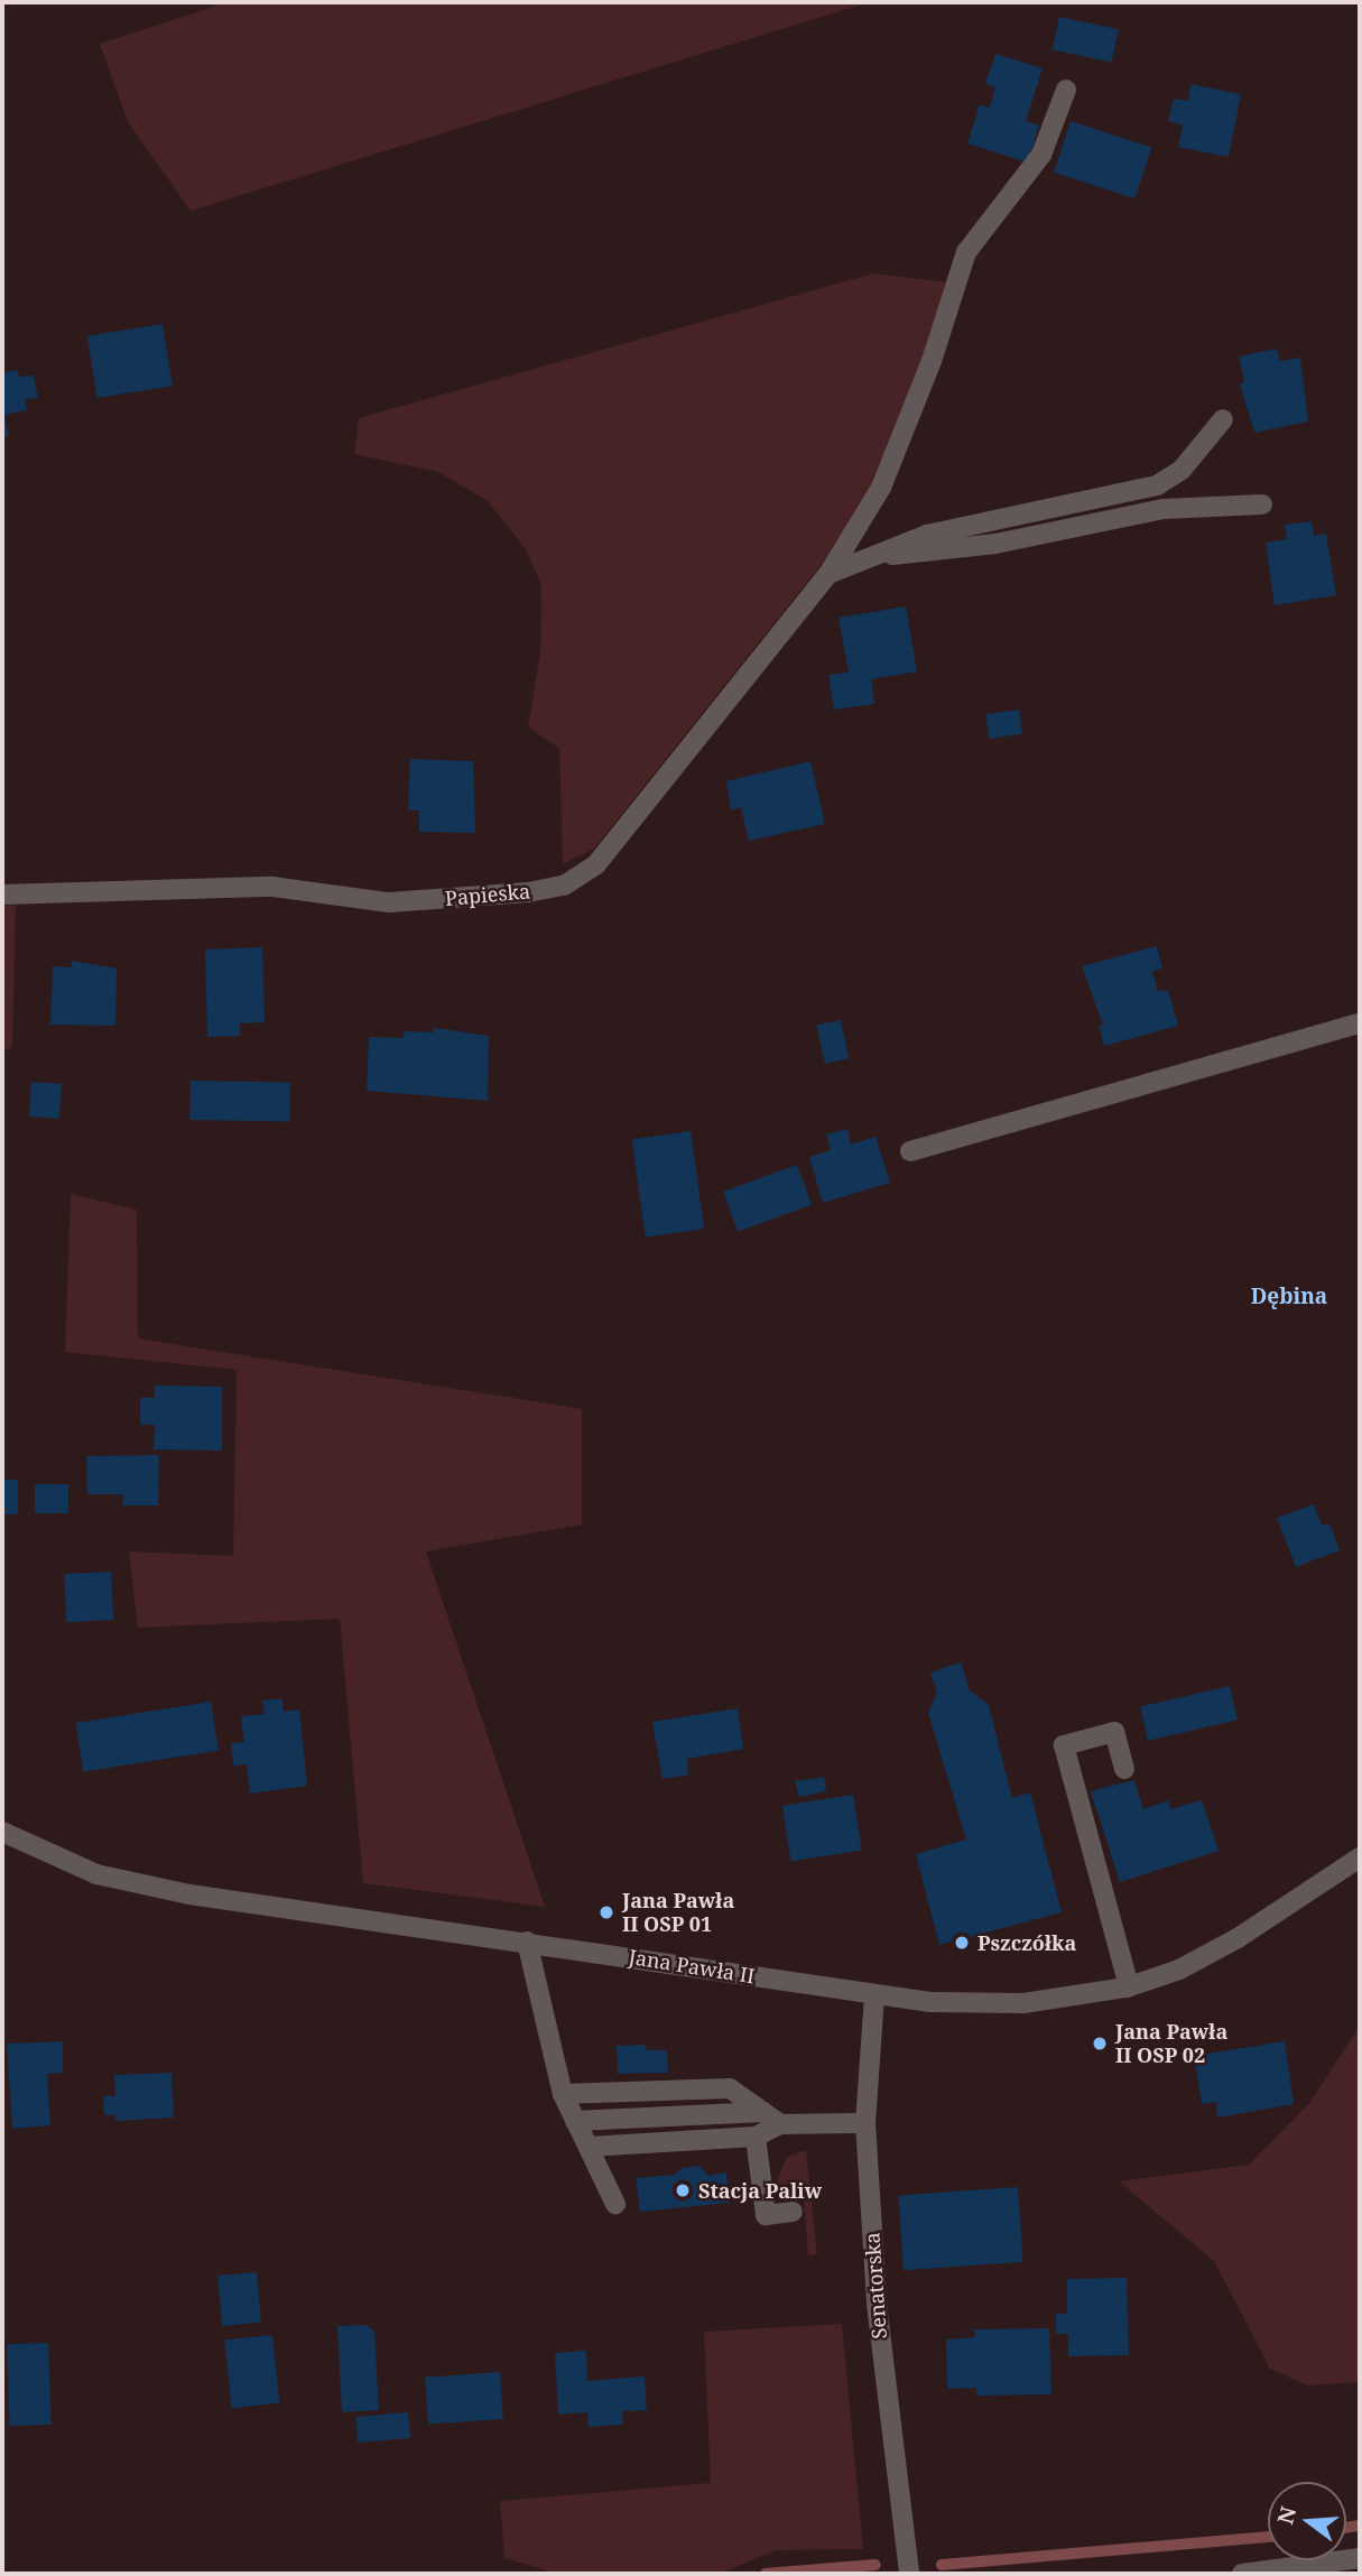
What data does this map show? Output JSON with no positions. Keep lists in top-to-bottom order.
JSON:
{
  "streets": {
    "street": ["Papieska", "Jana Pawła II", "Senatorska"]
  },
  "crossings": [
    ["Jana Pawła II", "Senatorska"]
  ],
  "districts": ["Dębina"],
  "places": [
    "Jana Pawła II OSP 01",
    "Pszczółka",
    "Jana Pawła II OSP 02",
    "Stacja Paliw"
  ],
  "north": "left"
}
